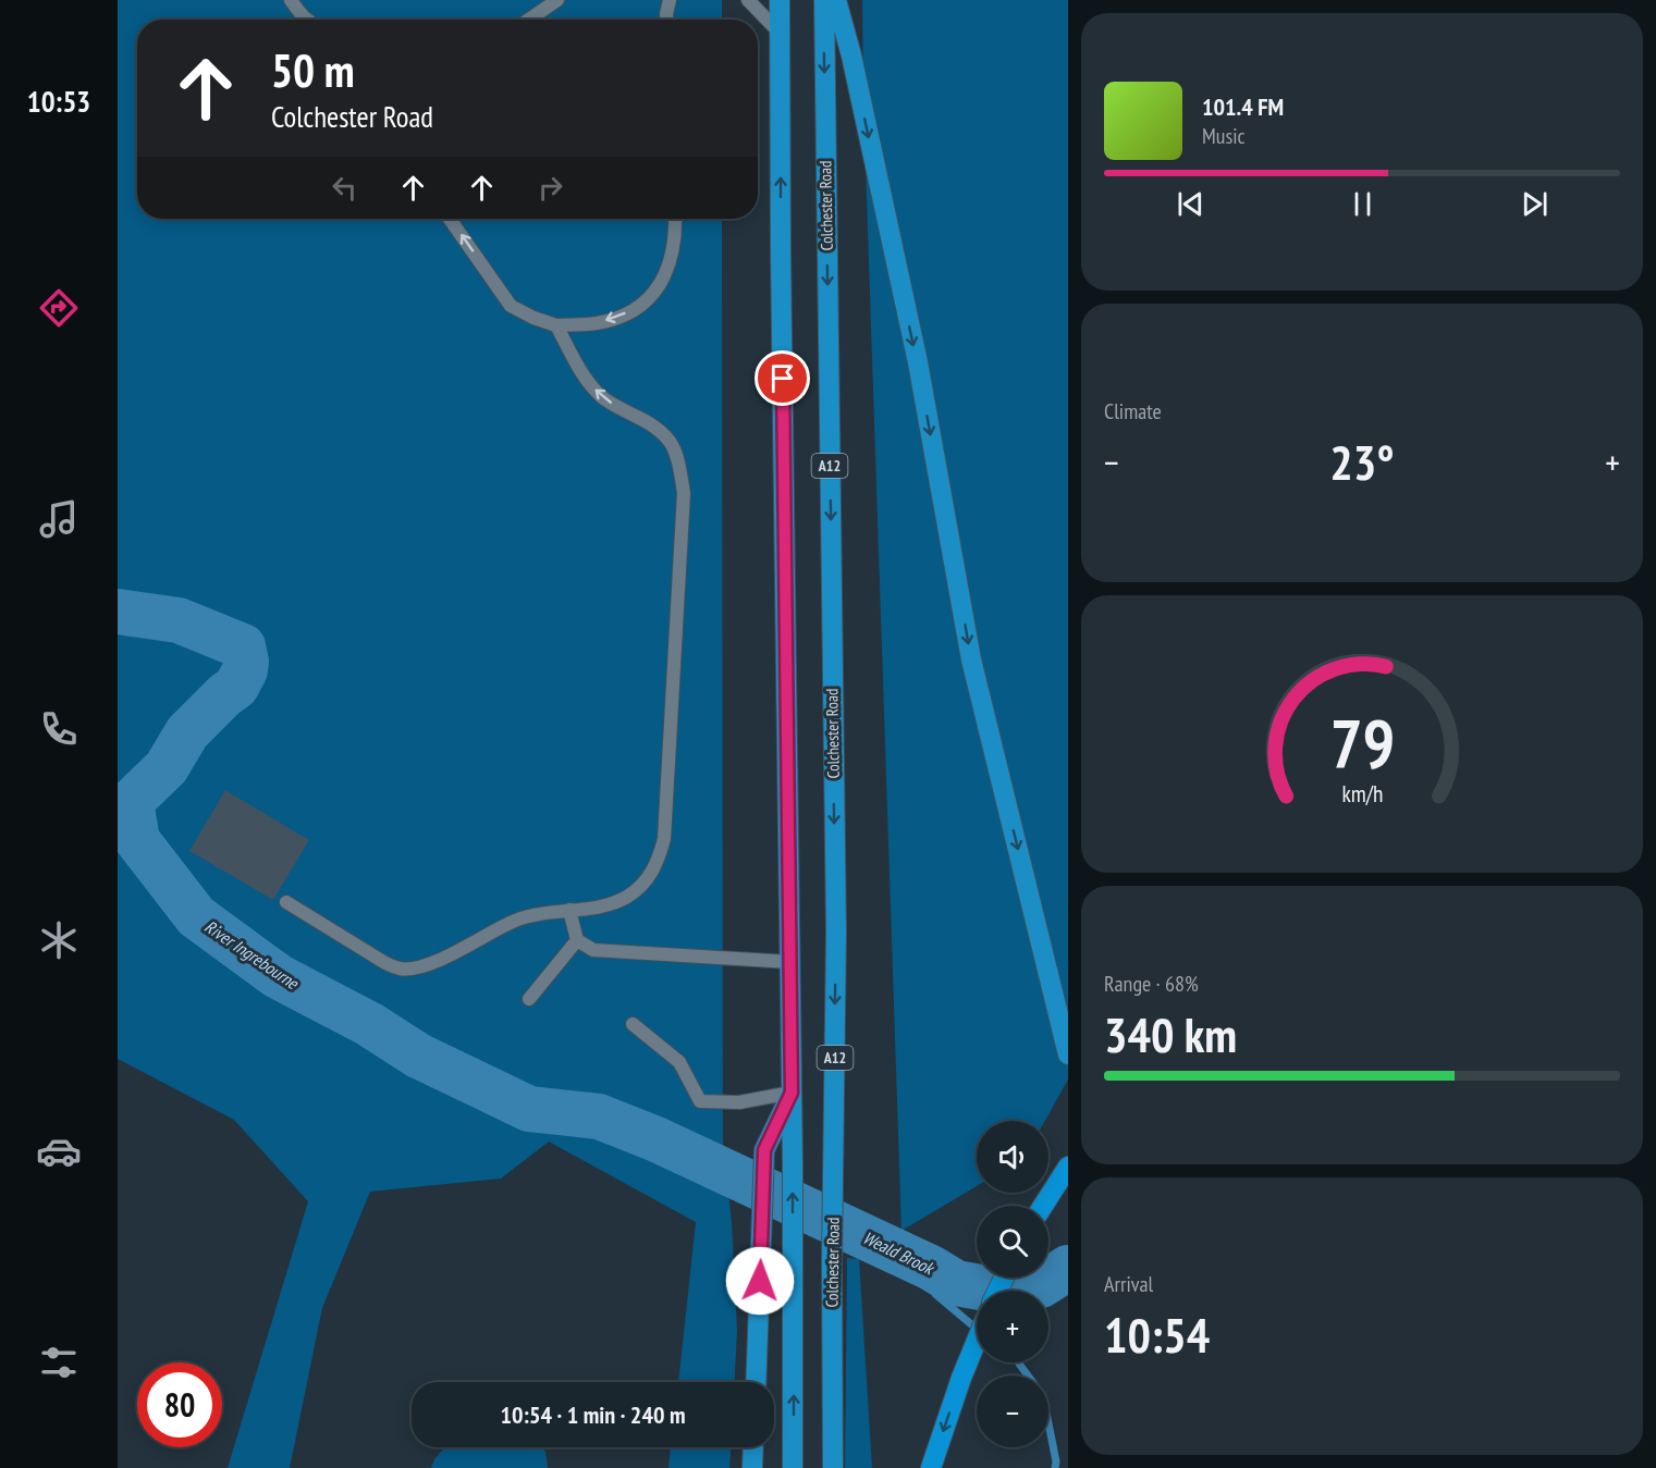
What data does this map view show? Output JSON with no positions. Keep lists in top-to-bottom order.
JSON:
{
  "streets": {
    "highway": ["Colchester Road", "A12"]
  },
  "water": ["River Ingrebourne", "Weald Brook"],
  "page": {
    "tabs": "10:53",
    "turn": ["50 m", "Colchester Road"],
    "song": ["101.4 FM", "Music"],
    "tile": [
      "Climate",
      ["Range · 68%", "340 km"],
      ["Arrival", "10:54"]
    ],
    "heat": ["−", "23°", "+"],
    "map_buttons": ["+", "−"],
    "limit": "80",
    "trip": "10:54 · 1 min · 240 m",
    "gauge": ["79", "km/h"]
  }
}
